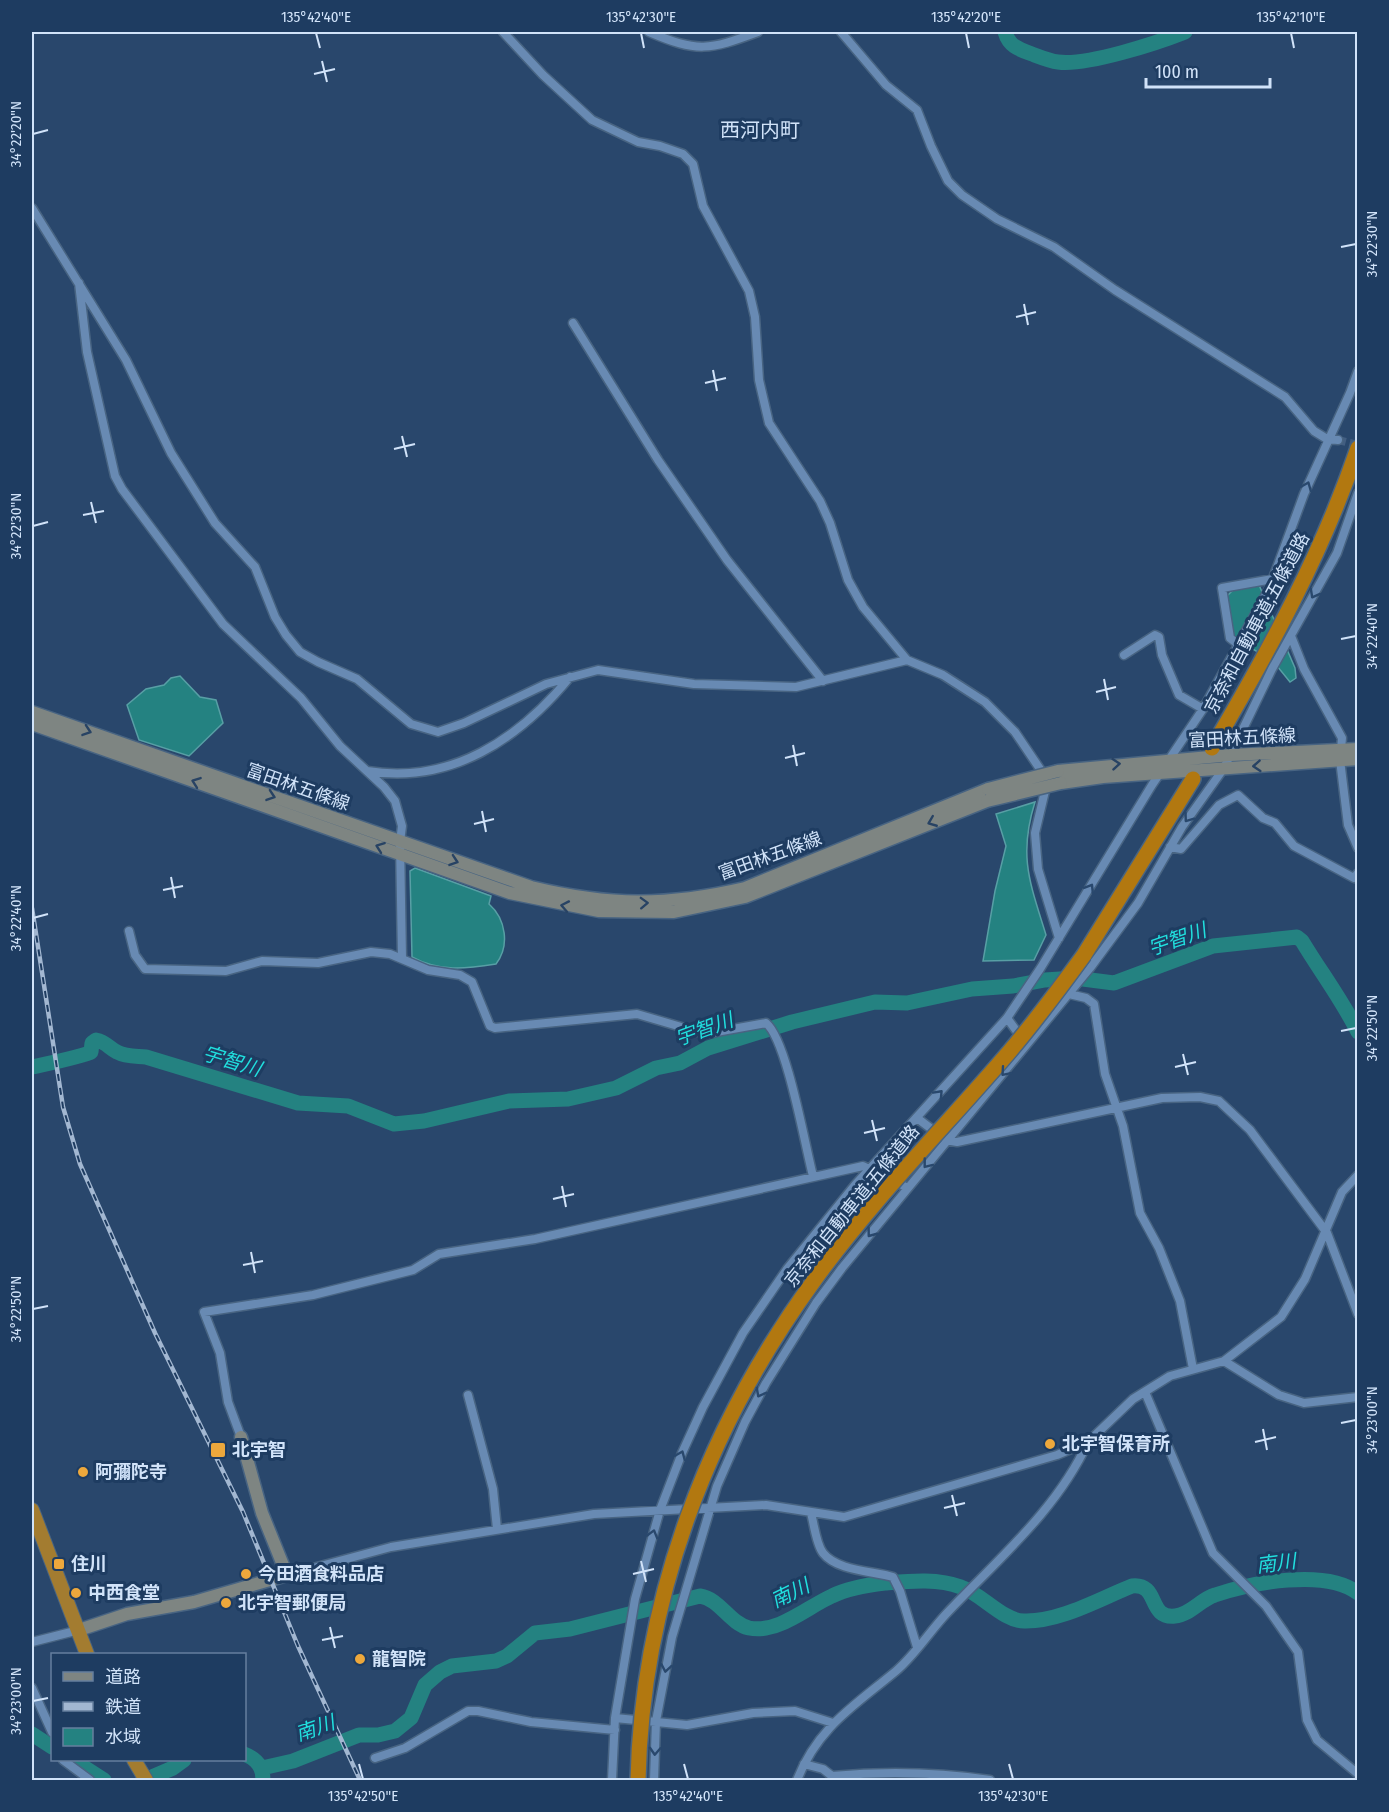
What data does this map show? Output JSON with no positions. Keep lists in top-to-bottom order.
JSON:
{
  "streets": {
    "highway": ["京奈和自動車道;五條道路"],
    "main road": ["富田林五條線"]
  },
  "districts": ["西河内町"],
  "water": ["宇智川", "南川"],
  "places": {
    "other": [
      "北宇智保育所",
      "阿彌陀寺",
      "今田酒食料品店",
      "中西食堂",
      "北宇智郵便局",
      "龍智院"
    ],
    "transit": ["北宇智", "住川"]
  },
  "legend": ["道路", "鉄道", "水域"],
  "scale_bar": "100 m",
  "coordinates": [
    "135°42'40\"E",
    "135°42'30\"E",
    "135°42'20\"E",
    "135°42'10\"E",
    "34°22'20\"N",
    "34°22'30\"N",
    "34°22'40\"N",
    "34°22'50\"N",
    "34°23'00\"N",
    "135°42'50\"E"
  ]
}
